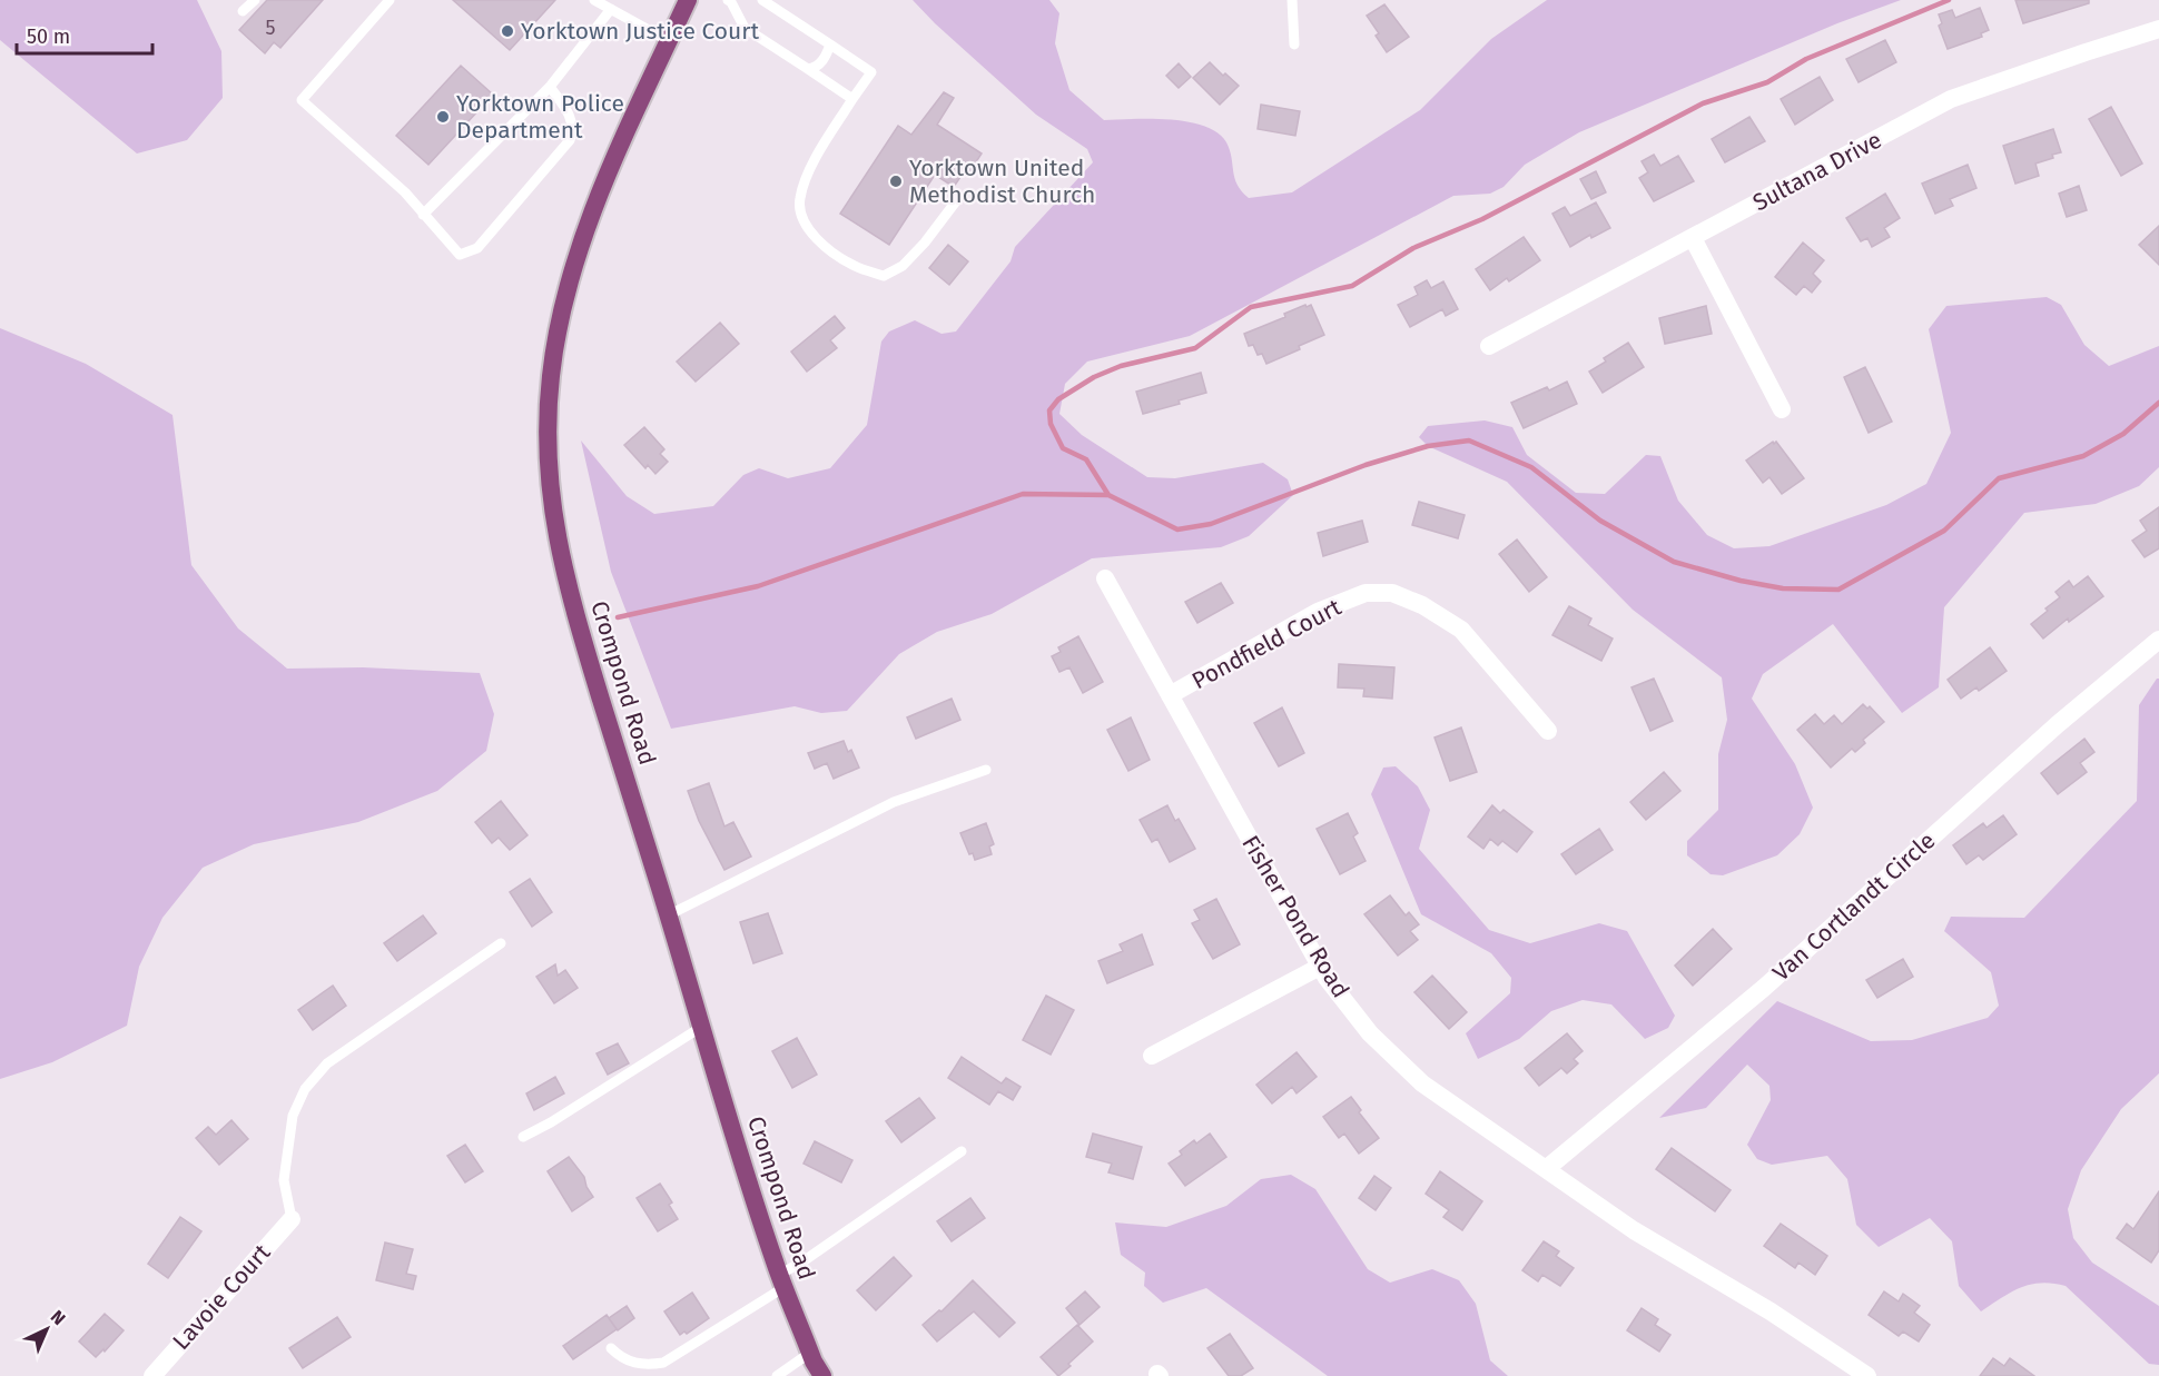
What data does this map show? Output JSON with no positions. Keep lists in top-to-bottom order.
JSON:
{
  "streets": {
    "highway": ["Crompond Road"],
    "street": [
      "Sultana Drive",
      "Pondfield Court",
      "Van Cortlandt Circle",
      "Fisher Pond Road",
      "Lavoie Court"
    ]
  },
  "crossings": [
    ["Pondfield Court", "Fisher Pond Road"],
    ["Van Cortlandt Circle", "Fisher Pond Road"]
  ],
  "places": ["Yorktown Justice Court", "Yorktown Police Department", "Yorktown United Methodist Church"],
  "house_numbers": ["5"],
  "scale_bar": "50 m",
  "north": "top right"
}
